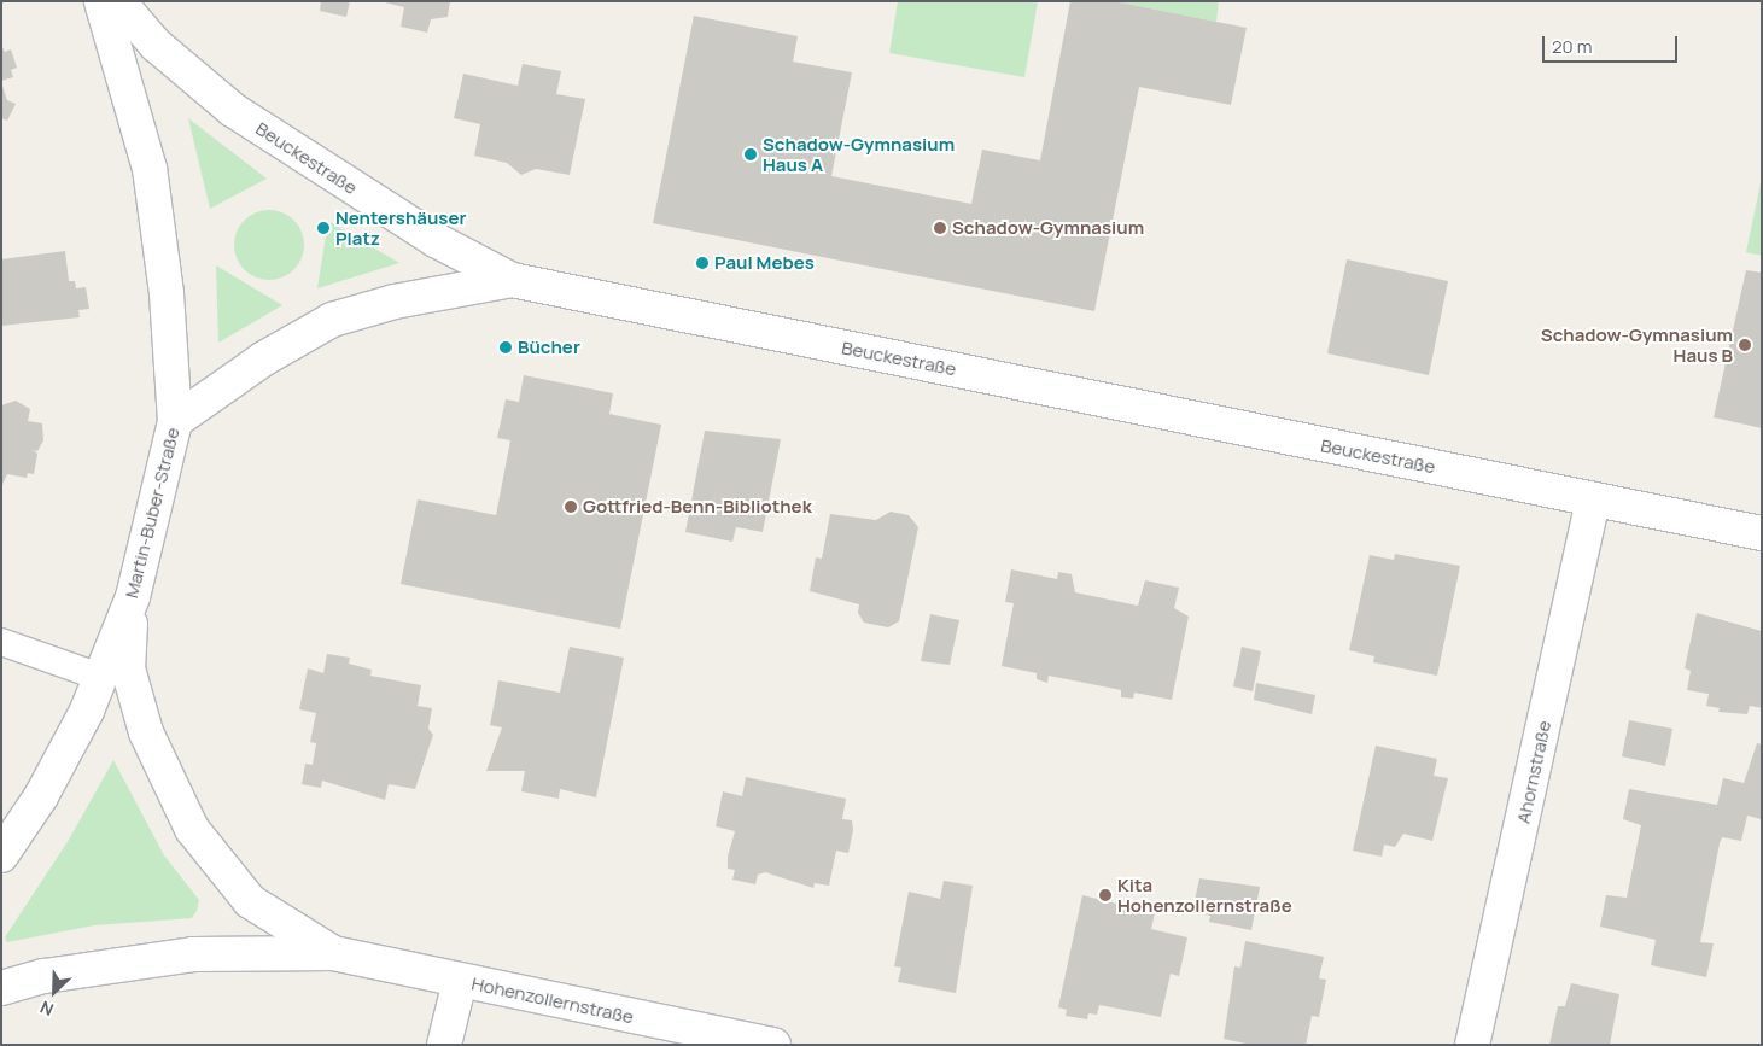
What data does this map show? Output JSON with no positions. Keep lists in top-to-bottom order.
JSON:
{
  "streets": {
    "street": [
      "Beuckestraße",
      "Martin-Buber-Straße",
      "Ahornstraße",
      "Hohenzollernstraße"
    ]
  },
  "crossings": [
    ["Beuckestraße", "Ahornstraße"],
    ["Martin-Buber-Straße", "Hohenzollernstraße"]
  ],
  "places": [
    "Schadow-Gymnasium Haus A",
    "Nentershäuser Platz",
    "Schadow-Gymnasium",
    "Paul Mebes",
    "Schadow-Gymnasium Haus B",
    "Bücher",
    "Gottfried-Benn-Bibliothek",
    "Kita Hohenzollernstraße"
  ],
  "scale_bar": "20 m",
  "north": "bottom left"
}
